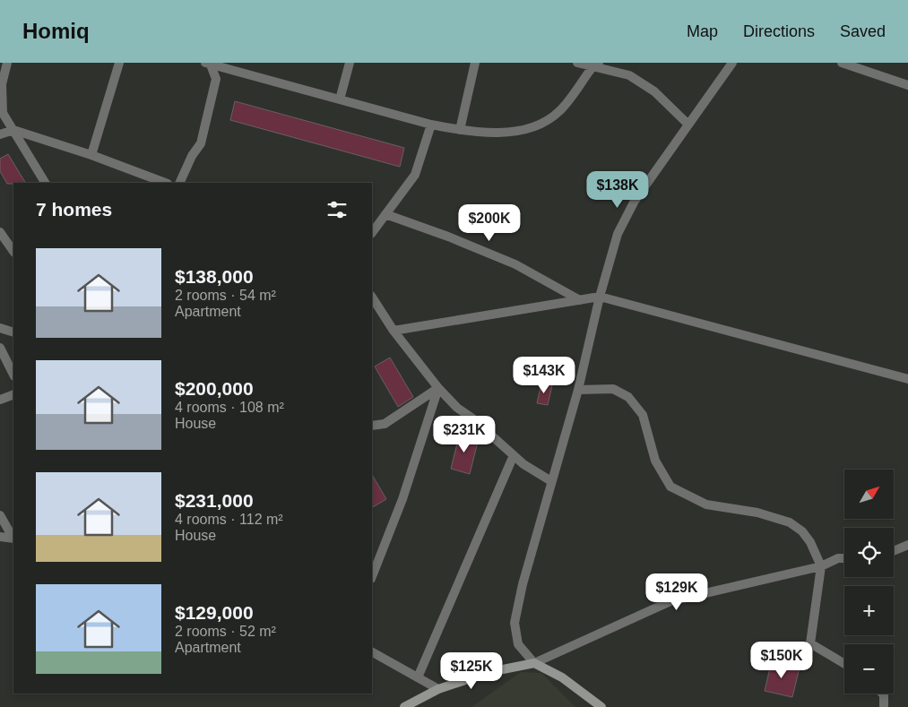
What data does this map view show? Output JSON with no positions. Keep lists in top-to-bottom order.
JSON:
{
  "north": "top right",
  "page": {
    "header": "Homiq",
    "nav": ["Map", "Directions", "Saved"],
    "price": [
      "$138K",
      "$200K",
      "$143K",
      "$231K",
      "$129K",
      "$150K",
      "$125K"
    ],
    "heading": "7 homes",
    "list": [
      {
        "name": "$138,000",
        "note": "2 rooms · 54 m² · Apartment"
      },
      {
        "name": "$200,000",
        "note": "4 rooms · 108 m² · House"
      },
      {
        "name": "$231,000",
        "note": "4 rooms · 112 m² · House"
      },
      {
        "name": "$129,000",
        "note": "2 rooms · 52 m² · Apartment"
      }
    ],
    "map_buttons": ["+", "−"]
  }
}
